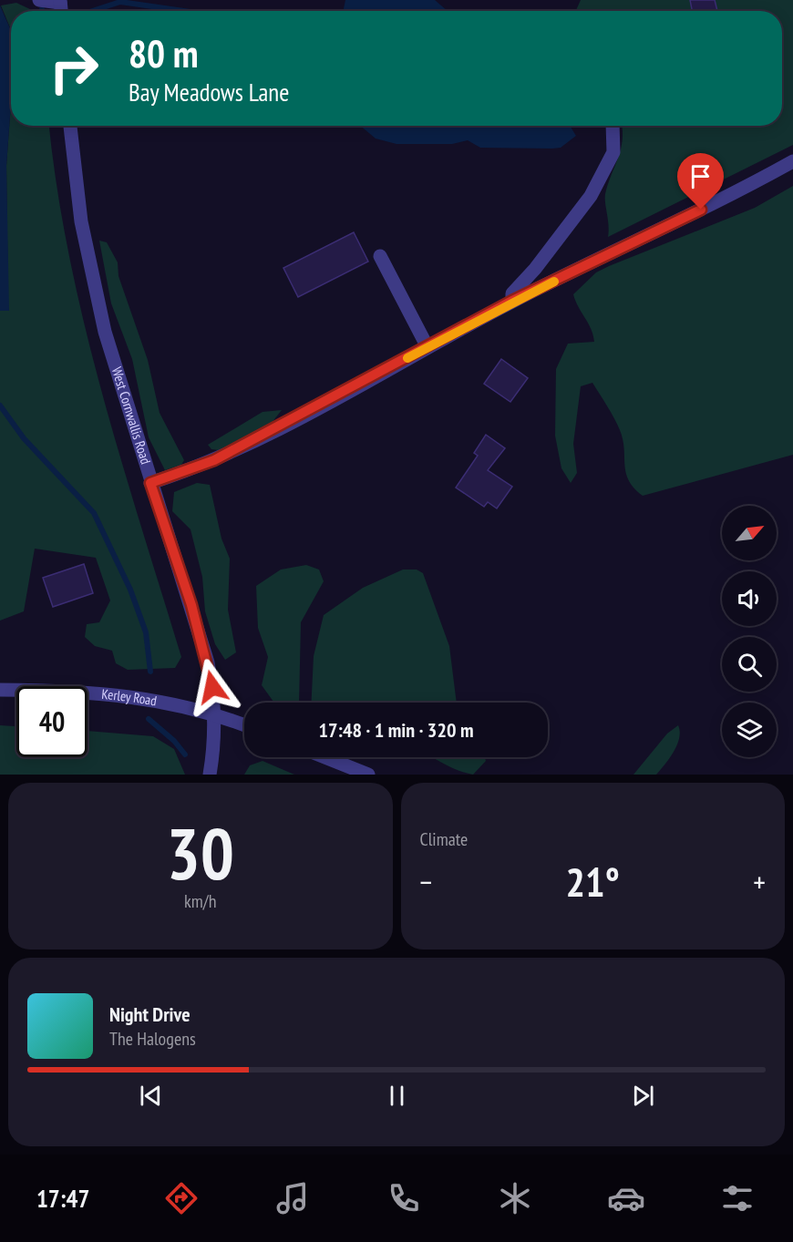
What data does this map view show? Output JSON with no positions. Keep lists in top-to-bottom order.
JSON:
{
  "streets": {
    "street": ["West Cornwallis Road", "Kerley Road"]
  },
  "crossings": [
    ["West Cornwallis Road", "Kerley Road"]
  ],
  "north": "top right",
  "page": {
    "turn": ["80 m", "Bay Meadows Lane"],
    "limit": "40",
    "trip": "17:48 · 1 min · 320 m",
    "tile": [
      ["30", "km/h"],
      "Climate"
    ],
    "heat": ["−", "21°", "+"],
    "song": ["Night Drive", "The Halogens"],
    "tabs": "17:47"
  }
}
